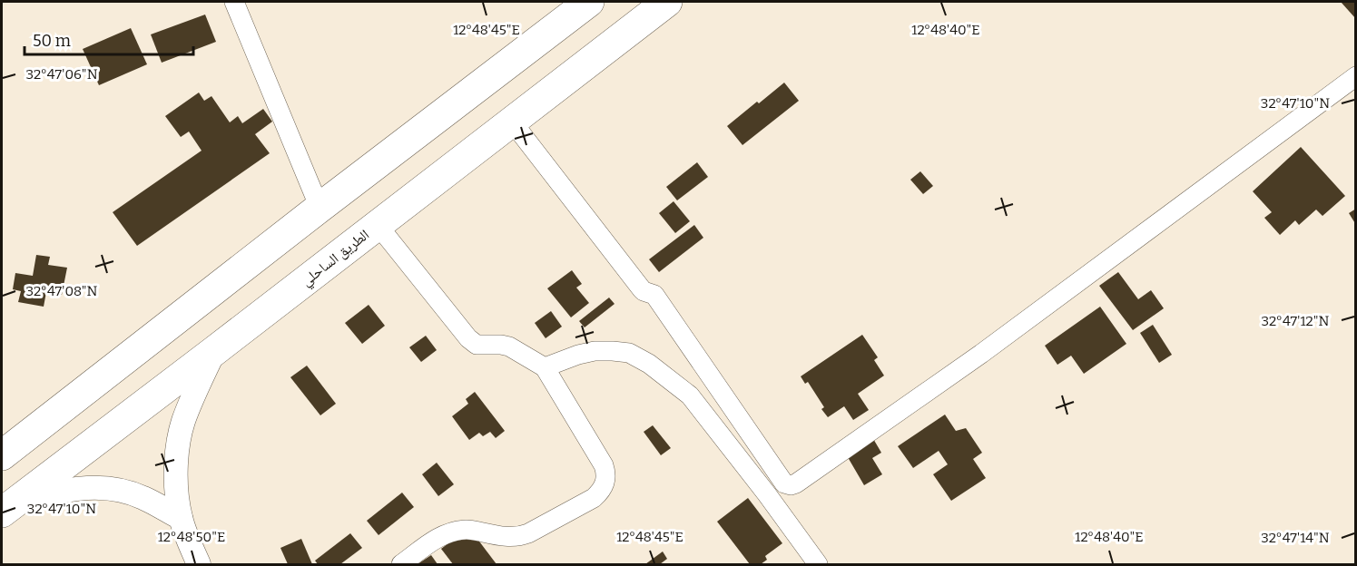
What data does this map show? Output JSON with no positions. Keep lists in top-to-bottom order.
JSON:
{
  "streets": {
    "highway": ["الطريق الساحلي"]
  },
  "scale_bar": "50 m",
  "coordinates": [
    "12°48'45\"E",
    "12°48'40\"E",
    "32°47'06\"N",
    "32°47'10\"N",
    "32°47'08\"N",
    "32°47'12\"N",
    "12°48'50\"E",
    "32°47'14\"N"
  ]
}
